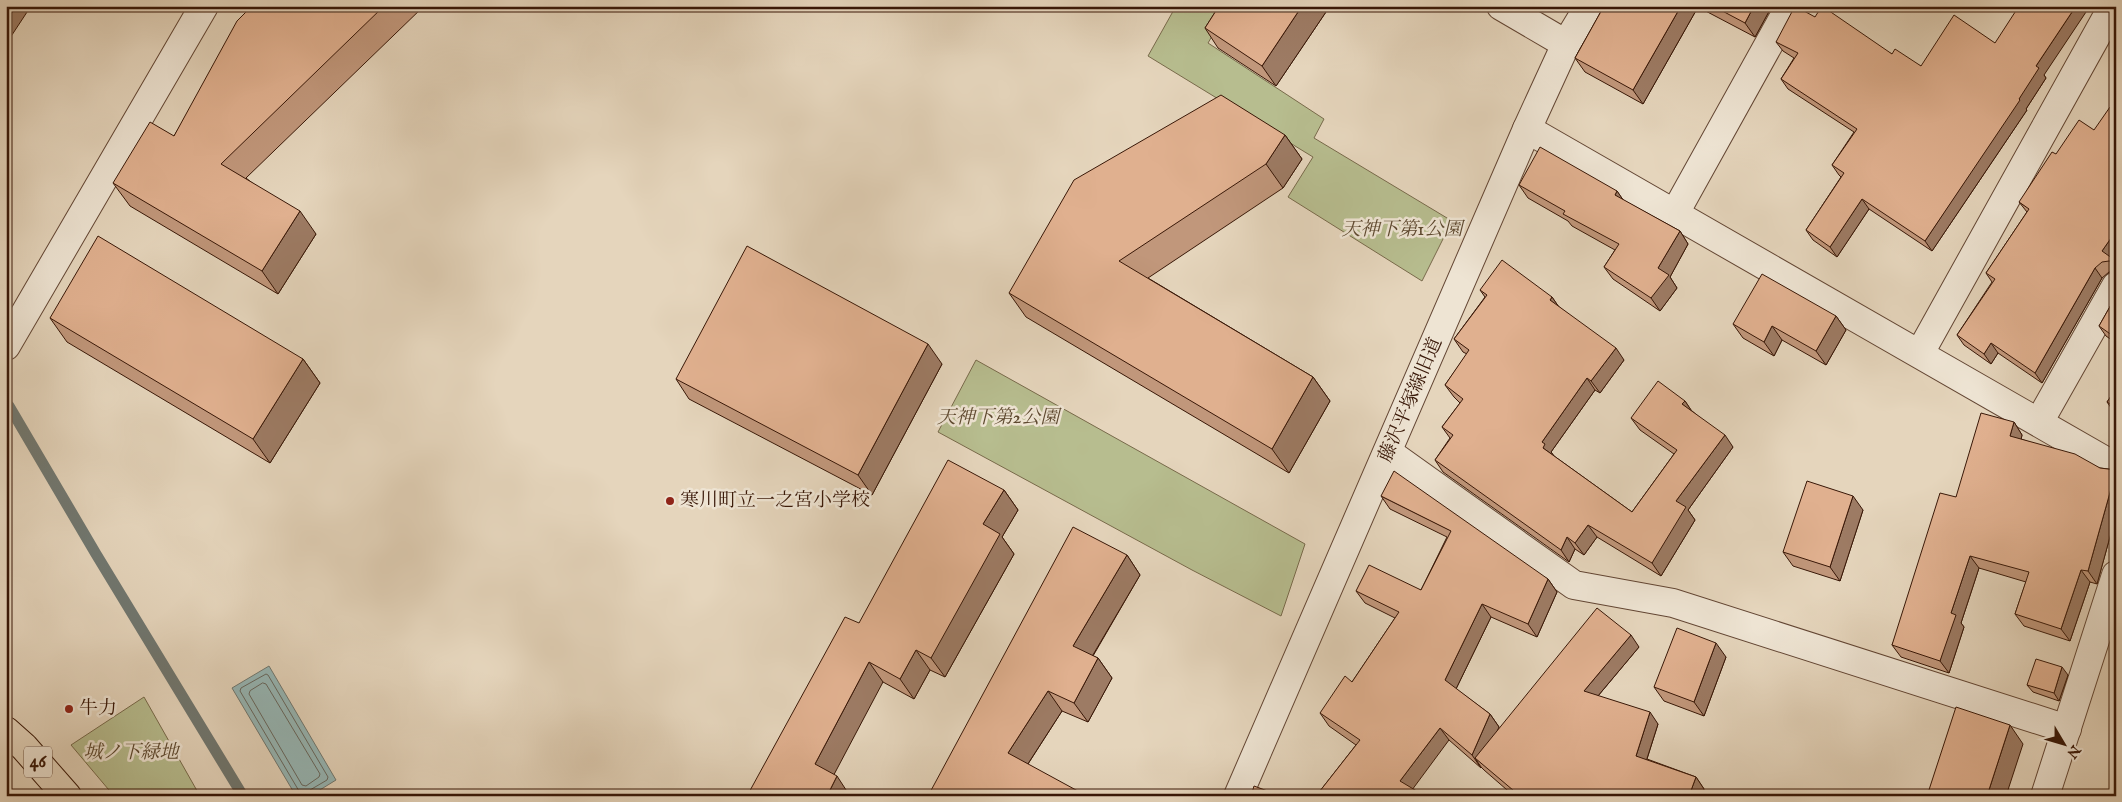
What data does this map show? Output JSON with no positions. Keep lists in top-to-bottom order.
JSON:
{
  "streets": {
    "main road": ["46"],
    "street": ["藤沢平塚線旧道"]
  },
  "parks": ["天神下第1公園", "天神下第2公園", "城ノ下緑地"],
  "places": ["寒川町立一之宮小学校", "牛力"],
  "north": "bottom right"
}
